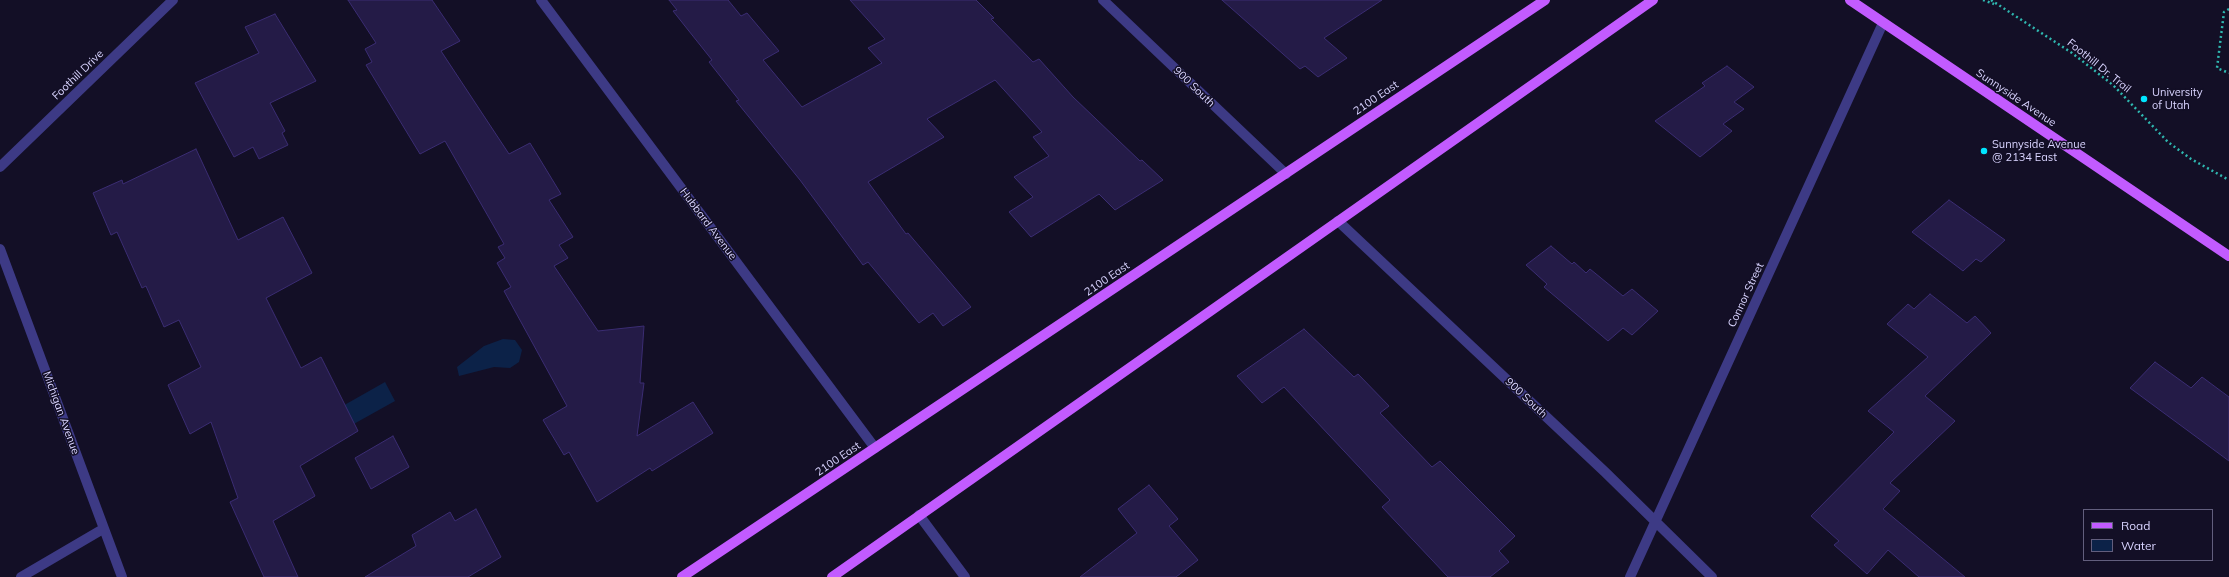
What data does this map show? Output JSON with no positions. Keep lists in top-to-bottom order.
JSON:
{
  "streets": {
    "main road": ["2100 East", "Sunnyside Avenue"],
    "street": [
      "Foothill Drive",
      "900 South",
      "Hubbard Avenue",
      "Connor Street",
      "Michigan Avenue"
    ],
    "path": ["Foothill Dr. Trail"]
  },
  "crossings": [
    ["900 South", "2100 East"],
    ["900 South", "Connor Street"],
    ["2100 East", "Hubbard Avenue"],
    ["Sunnyside Avenue", "Connor Street"]
  ],
  "places": ["University of Utah", "Sunnyside Avenue @ 2134 East"],
  "legend": ["Road", "Water"]
}
